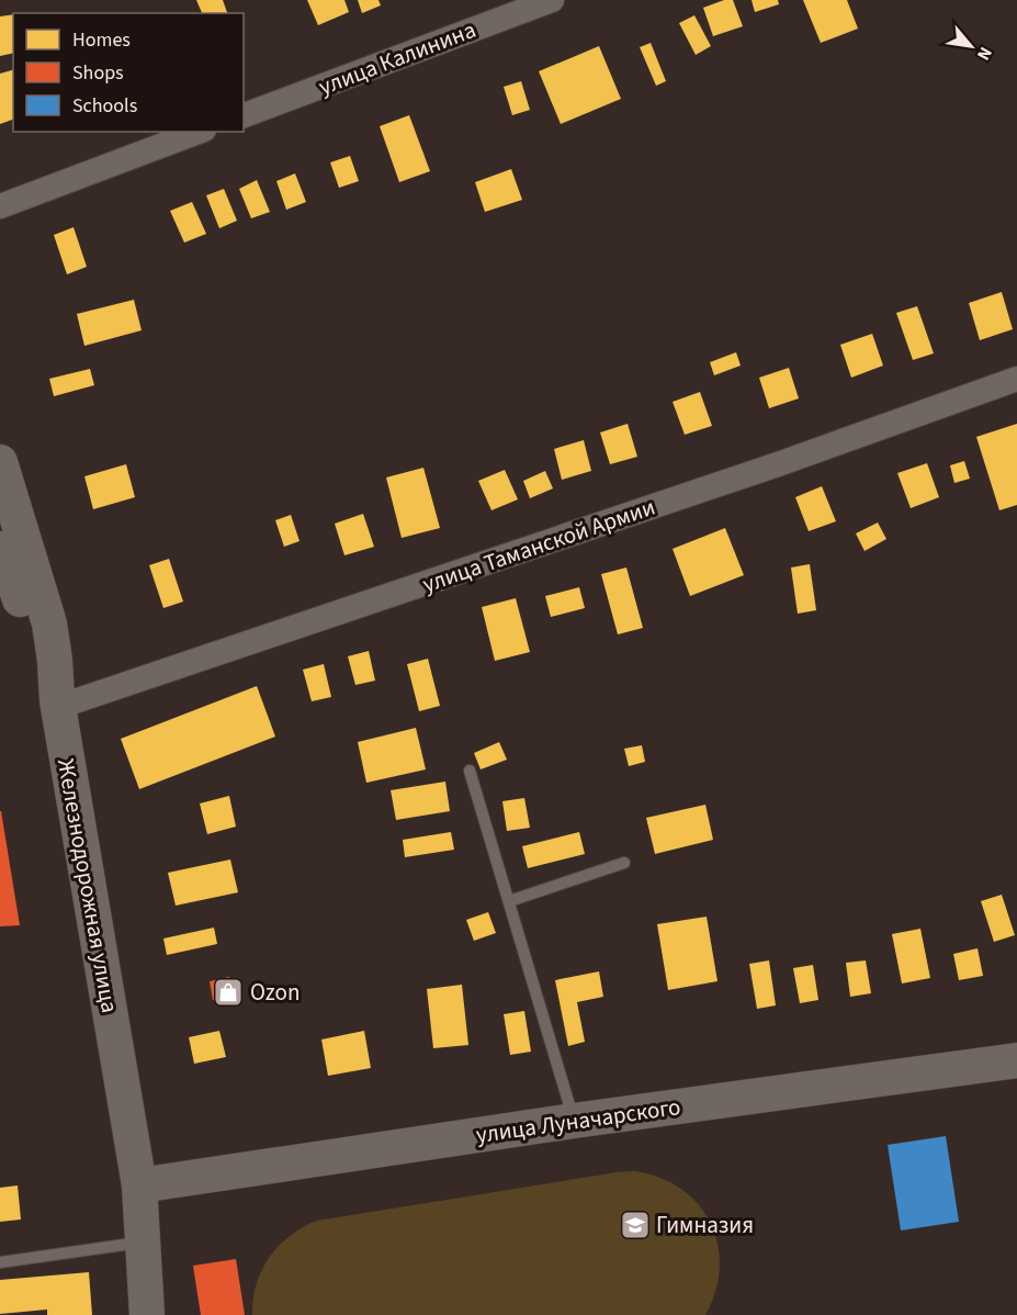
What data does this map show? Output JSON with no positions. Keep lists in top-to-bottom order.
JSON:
{
  "streets": {
    "main road": ["Железнодорожная улица", "улица Луначарского"],
    "street": ["улица Калинина", "улица Таманской Армии"]
  },
  "crossings": [
    ["улица Таманской Армии", "Железнодорожная улица"],
    ["Железнодорожная улица", "улица Луначарского"]
  ],
  "places": {
    "shop": ["Ozon"],
    "school or university": ["Гимназия"]
  },
  "legend": ["Homes", "Shops", "Schools"],
  "north": "bottom right"
}
